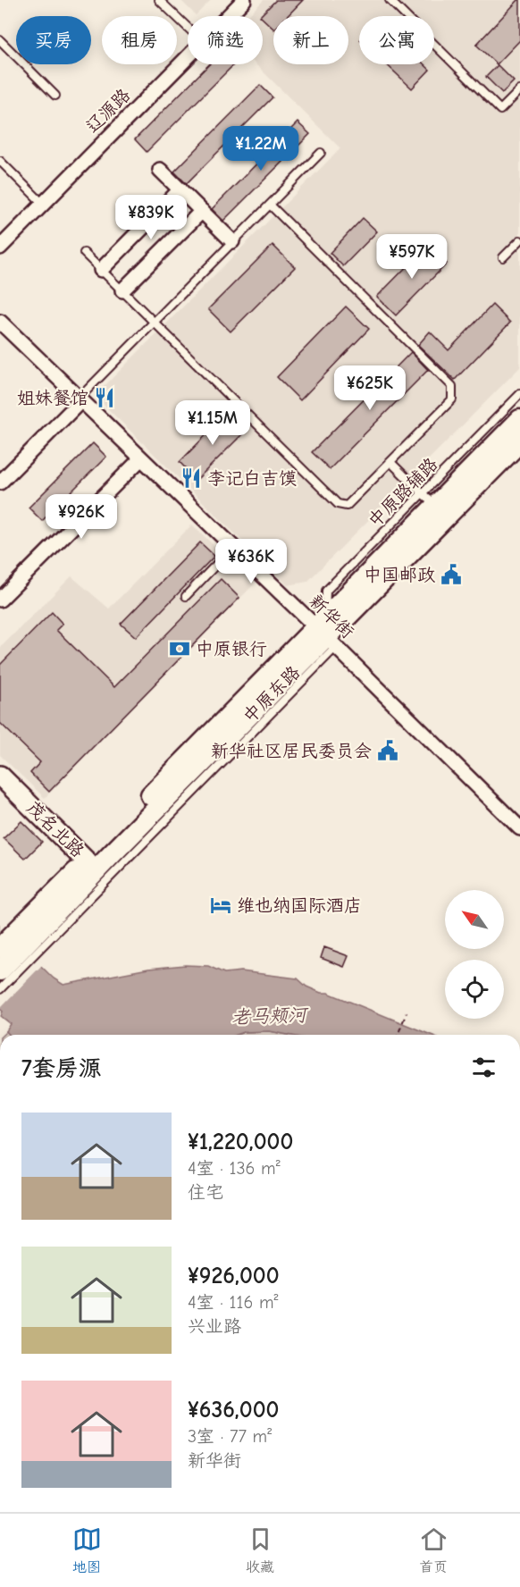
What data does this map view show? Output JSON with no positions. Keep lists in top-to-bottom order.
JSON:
{
  "streets": {
    "main road": ["中原东路"],
    "street": ["辽源路", "新华街", "茂名北路"],
    "lane": ["中原路辅路"]
  },
  "crossings": [
    ["中原路辅路", "中原东路"],
    ["新华街", "中原东路"],
    ["中原东路", "茂名北路"]
  ],
  "water": ["老马颊河"],
  "places": {
    "restaurant": ["姐妹餐馆", "李记白吉馍"],
    "public building": ["中国邮政", "新华社区居民委员会"],
    "bank": ["中原银行"],
    "hotel": ["维也纳国际酒店"]
  },
  "north": "top left",
  "page": {
    "chip": [
      "买房",
      "租房",
      "筛选",
      "新上",
      "公寓"
    ],
    "price": [
      "¥1.22M",
      "¥839K",
      "¥597K",
      "¥625K",
      "¥1.15M",
      "¥926K",
      "¥636K"
    ],
    "heading": "7套房源",
    "list": [
      {
        "name": "¥1,220,000",
        "note": "4室 · 136 m² · 住宅"
      },
      {
        "name": "¥926,000",
        "note": "4室 · 116 m² · 兴业路"
      },
      {
        "name": "¥636,000",
        "note": "3室 · 77 m² · 新华街"
      }
    ],
    "tabs": ["地图", "收藏", "首页"]
  }
}
